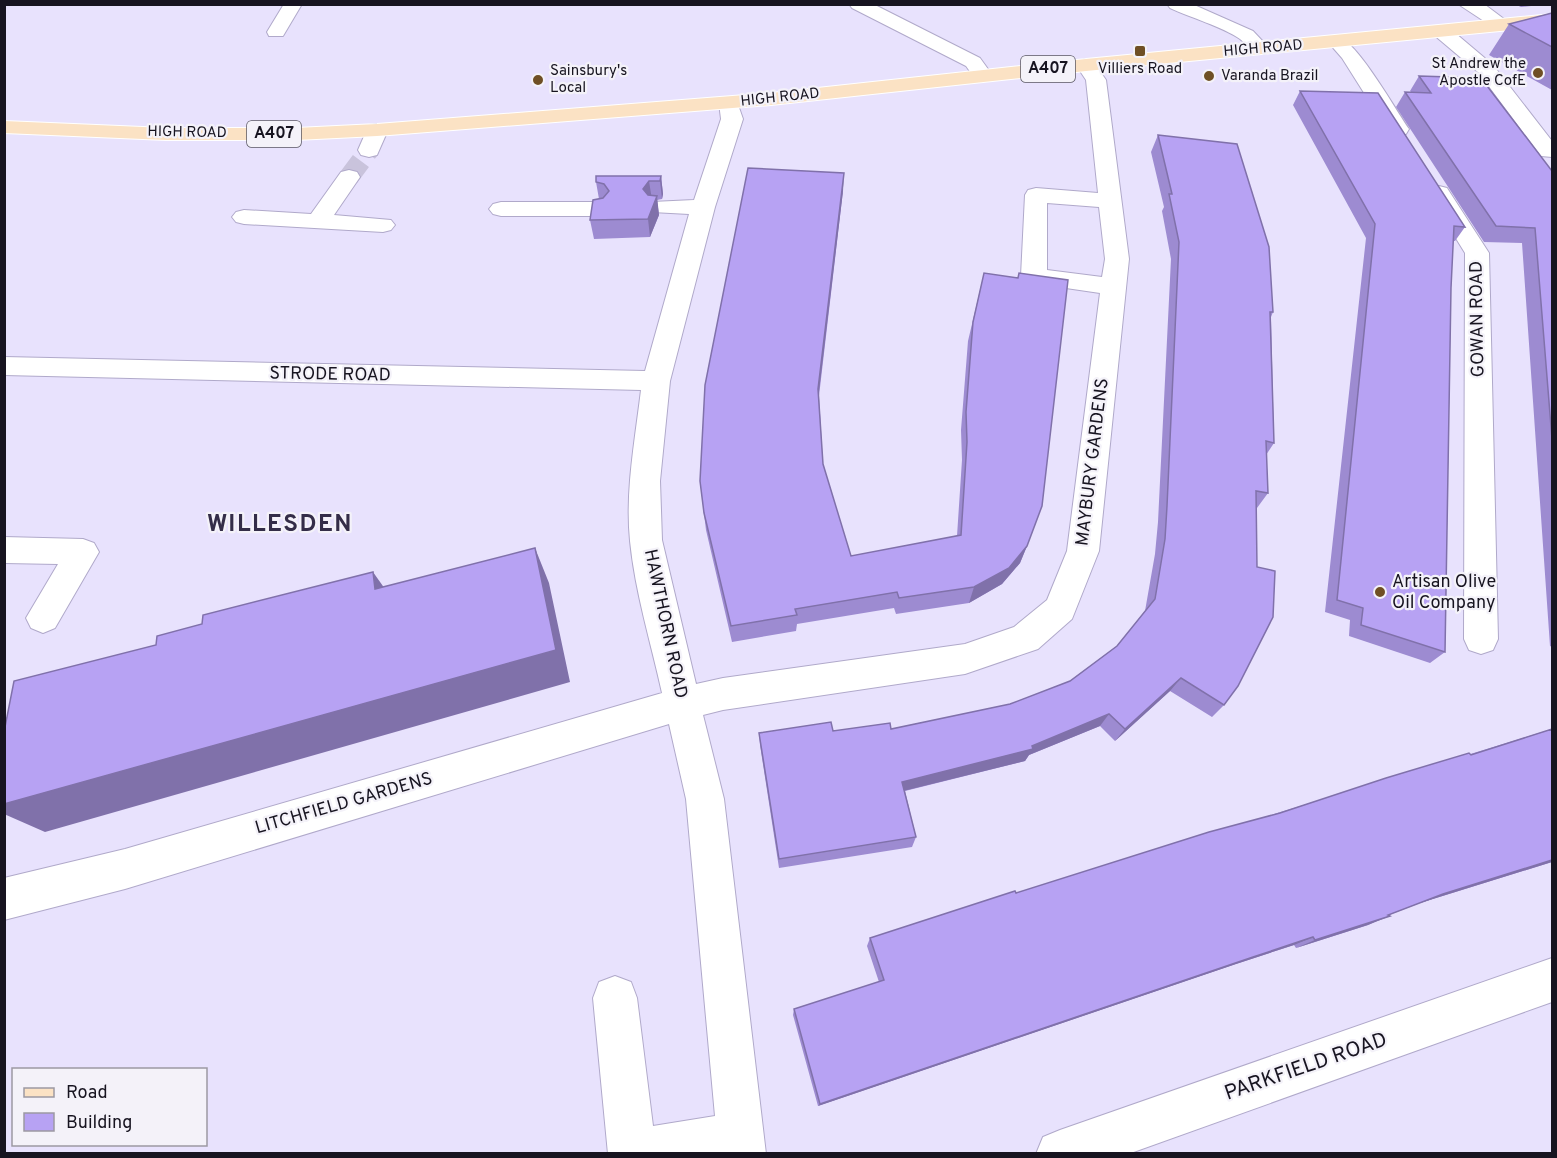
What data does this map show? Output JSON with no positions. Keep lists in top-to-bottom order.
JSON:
{
  "streets": {
    "main road": ["HIGH ROAD", "A407"],
    "street": [
      "GOWAN ROAD",
      "STRODE ROAD",
      "MAYBURY GARDENS",
      "HAWTHORN ROAD",
      "LITCHFIELD GARDENS",
      "PARKFIELD ROAD"
    ]
  },
  "crossings": [
    ["HIGH ROAD", "GOWAN ROAD"],
    ["HIGH ROAD", "MAYBURY GARDENS"],
    ["HIGH ROAD", "HAWTHORN ROAD"],
    ["STRODE ROAD", "HAWTHORN ROAD"],
    ["MAYBURY GARDENS", "HAWTHORN ROAD"],
    ["MAYBURY GARDENS", "LITCHFIELD GARDENS"],
    ["HAWTHORN ROAD", "LITCHFIELD GARDENS"]
  ],
  "districts": ["WILLESDEN"],
  "places": {
    "transit": ["Villiers Road"],
    "other": [
      "St Andrew the Apostle CofE",
      "Varanda Brazil",
      "Sainsbury's Local",
      "Artisan Olive Oil Company"
    ]
  },
  "legend": ["Road", "Building"]
}
